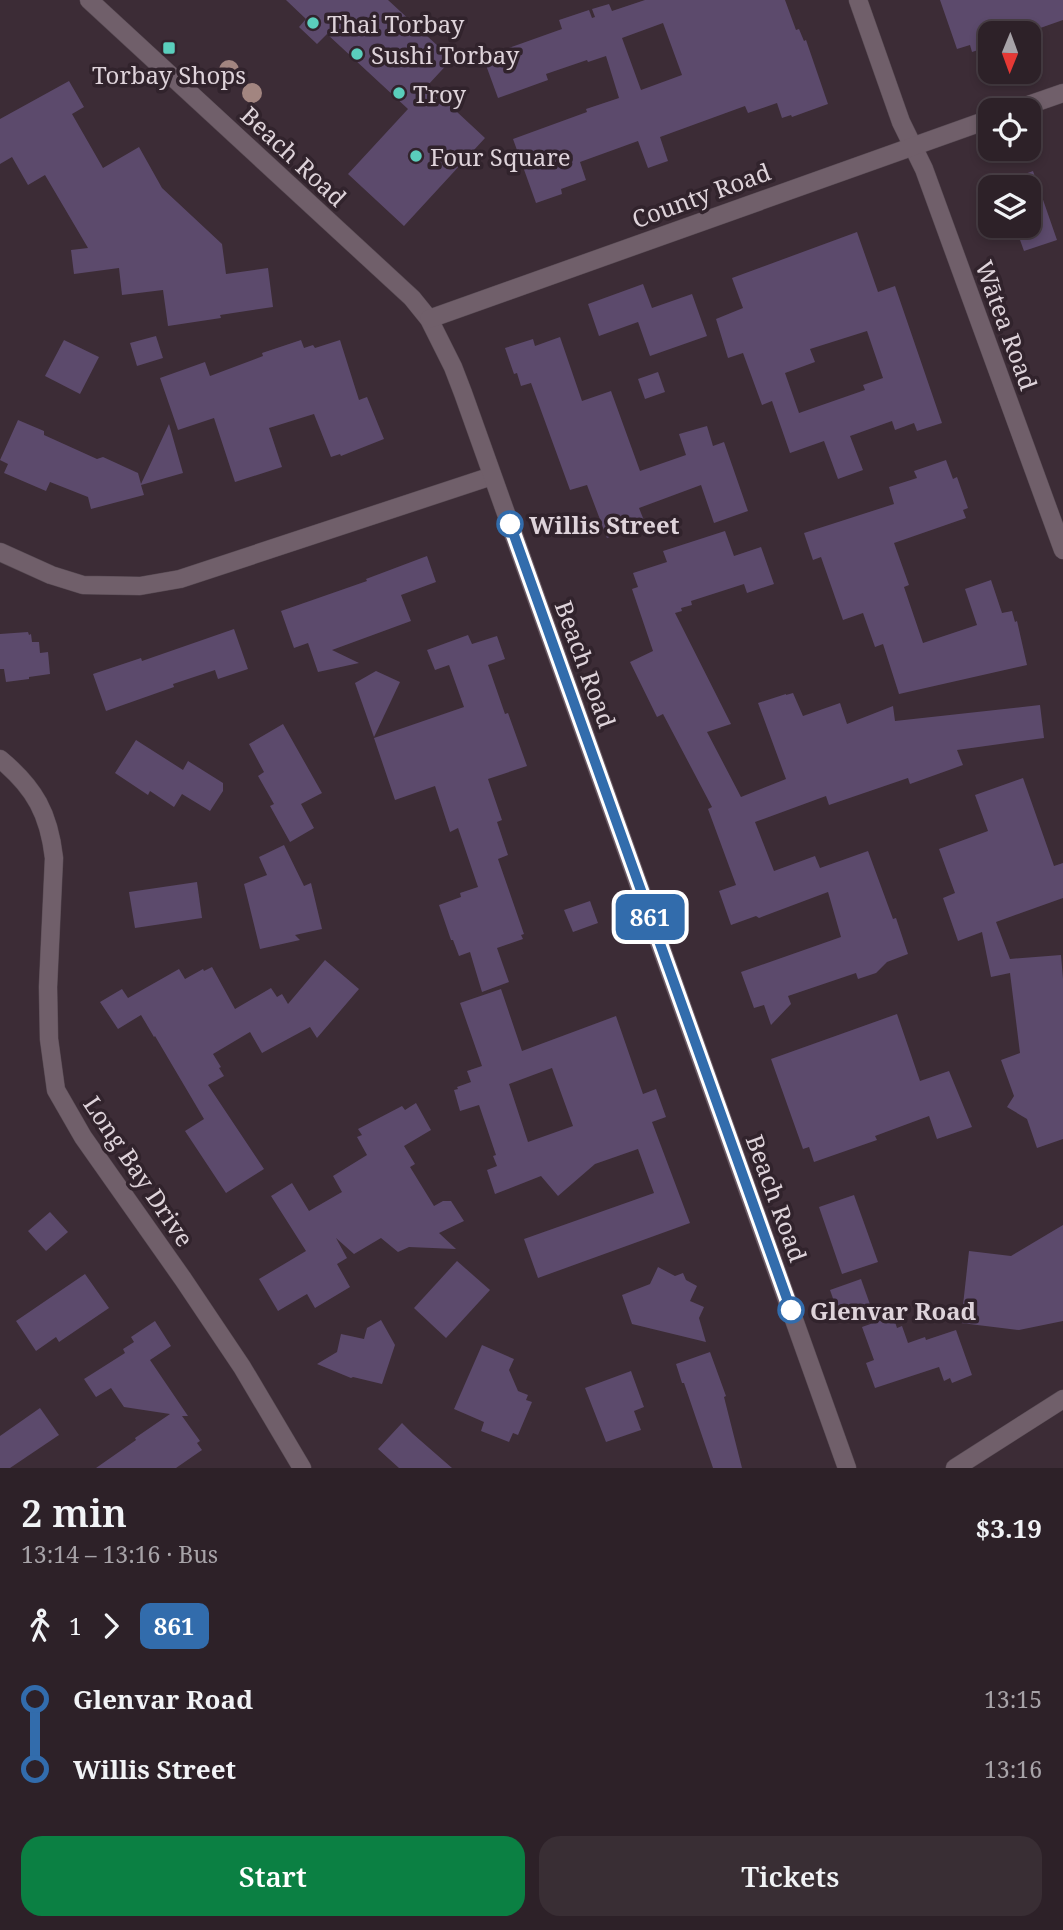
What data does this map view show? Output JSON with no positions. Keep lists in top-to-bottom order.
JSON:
{
  "streets": {
    "street": [
      "Beach Road",
      "County Road",
      "Wātea Road",
      "Long Bay Drive"
    ]
  },
  "crossings": [
    ["Beach Road", "County Road"],
    ["County Road", "Wātea Road"]
  ],
  "places": {
    "other": [
      "Thai Torbay",
      "Sushi Torbay",
      "Troy",
      "Four Square",
      "Willis Street",
      "Glenvar Road"
    ],
    "transit": ["Torbay Shops"]
  },
  "lines": ["bus line 861"],
  "north": "bottom",
  "page": {
    "on_map": "861",
    "heading": ["2 min", "13:14 – 13:16 · Bus", "$3.19"],
    "legs": ["1", "861"],
    "list": [
      {
        "name": "Glenvar Road",
        "value": "13:15"
      },
      {
        "name": "Willis Street",
        "value": "13:16"
      }
    ],
    "buttons": ["Start", "Tickets"]
  }
}
